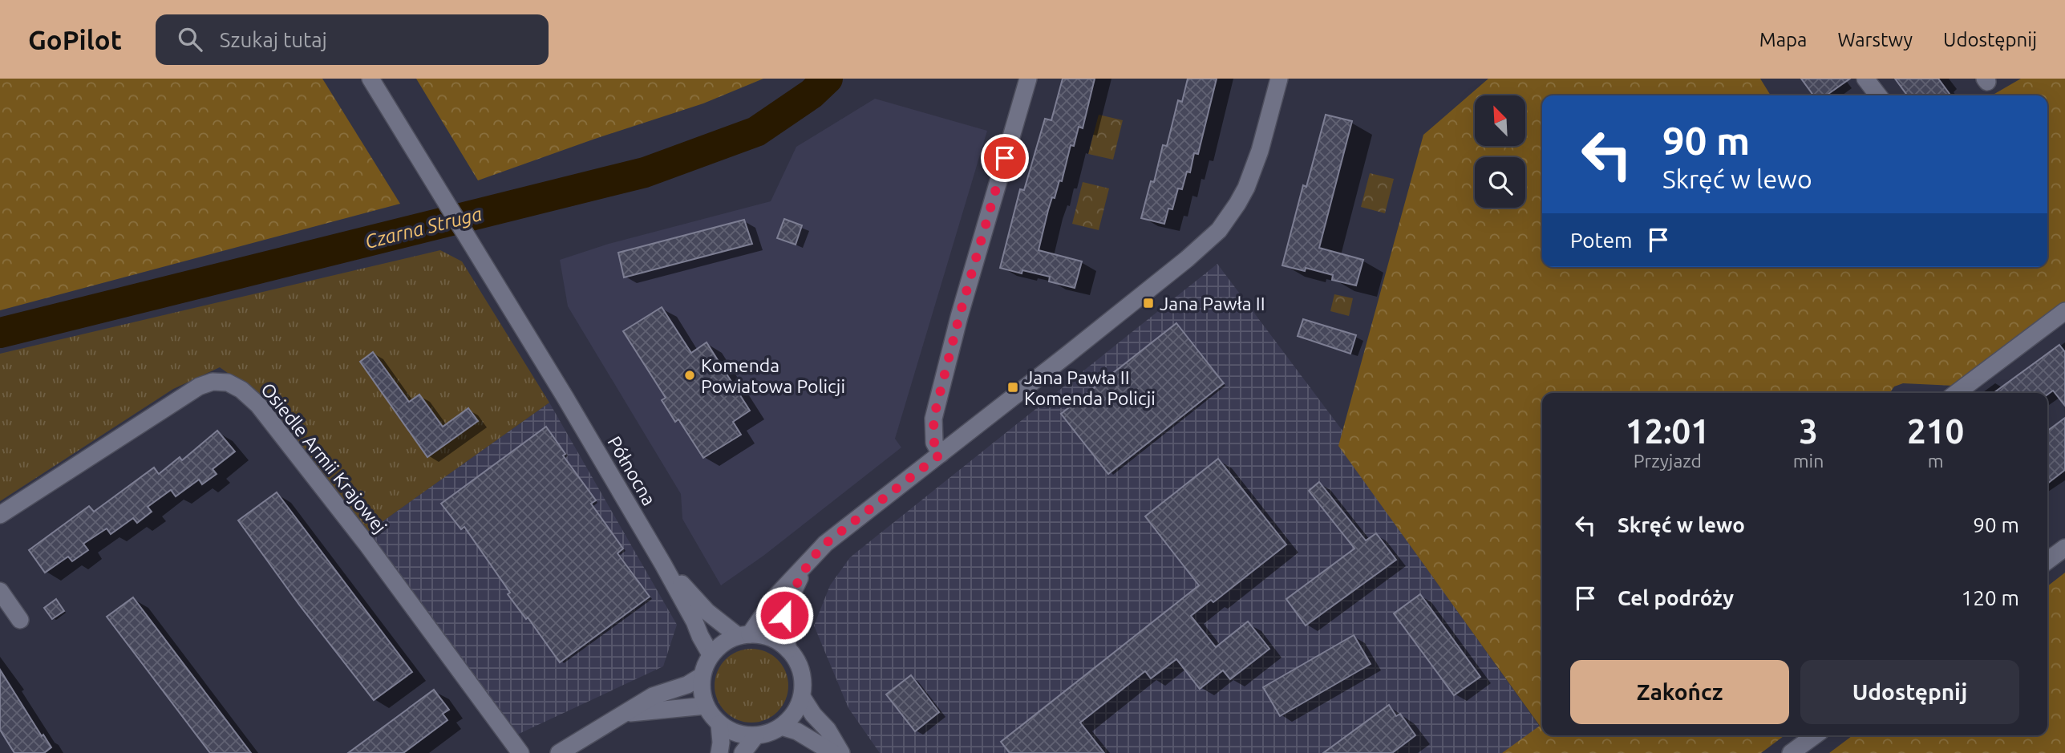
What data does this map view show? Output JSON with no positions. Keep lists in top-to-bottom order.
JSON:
{
  "streets": {
    "street": ["Osiedle Armii Krajowej", "Północna"]
  },
  "water": ["Czarna Struga"],
  "places": {
    "transit": ["Jana Pawła II", "Jana Pawła II Komenda Policji"],
    "other": ["Komenda Powiatowa Policji"]
  },
  "north": "top left",
  "page": {
    "header": "GoPilot",
    "search": "Szukaj tutaj",
    "nav": ["Mapa", "Warstwy", "Udostępnij"],
    "turn": ["90 m", "Skręć w lewo"],
    "then": "Potem",
    "eta": [
      "12:01",
      "Przyjazd",
      "3",
      "min",
      "210",
      "m"
    ],
    "list": [
      {
        "name": "Skręć w lewo",
        "value": "90 m"
      },
      {
        "name": "Cel podróży",
        "value": "120 m"
      }
    ],
    "buttons": ["Zakończ", "Udostępnij"]
  }
}
